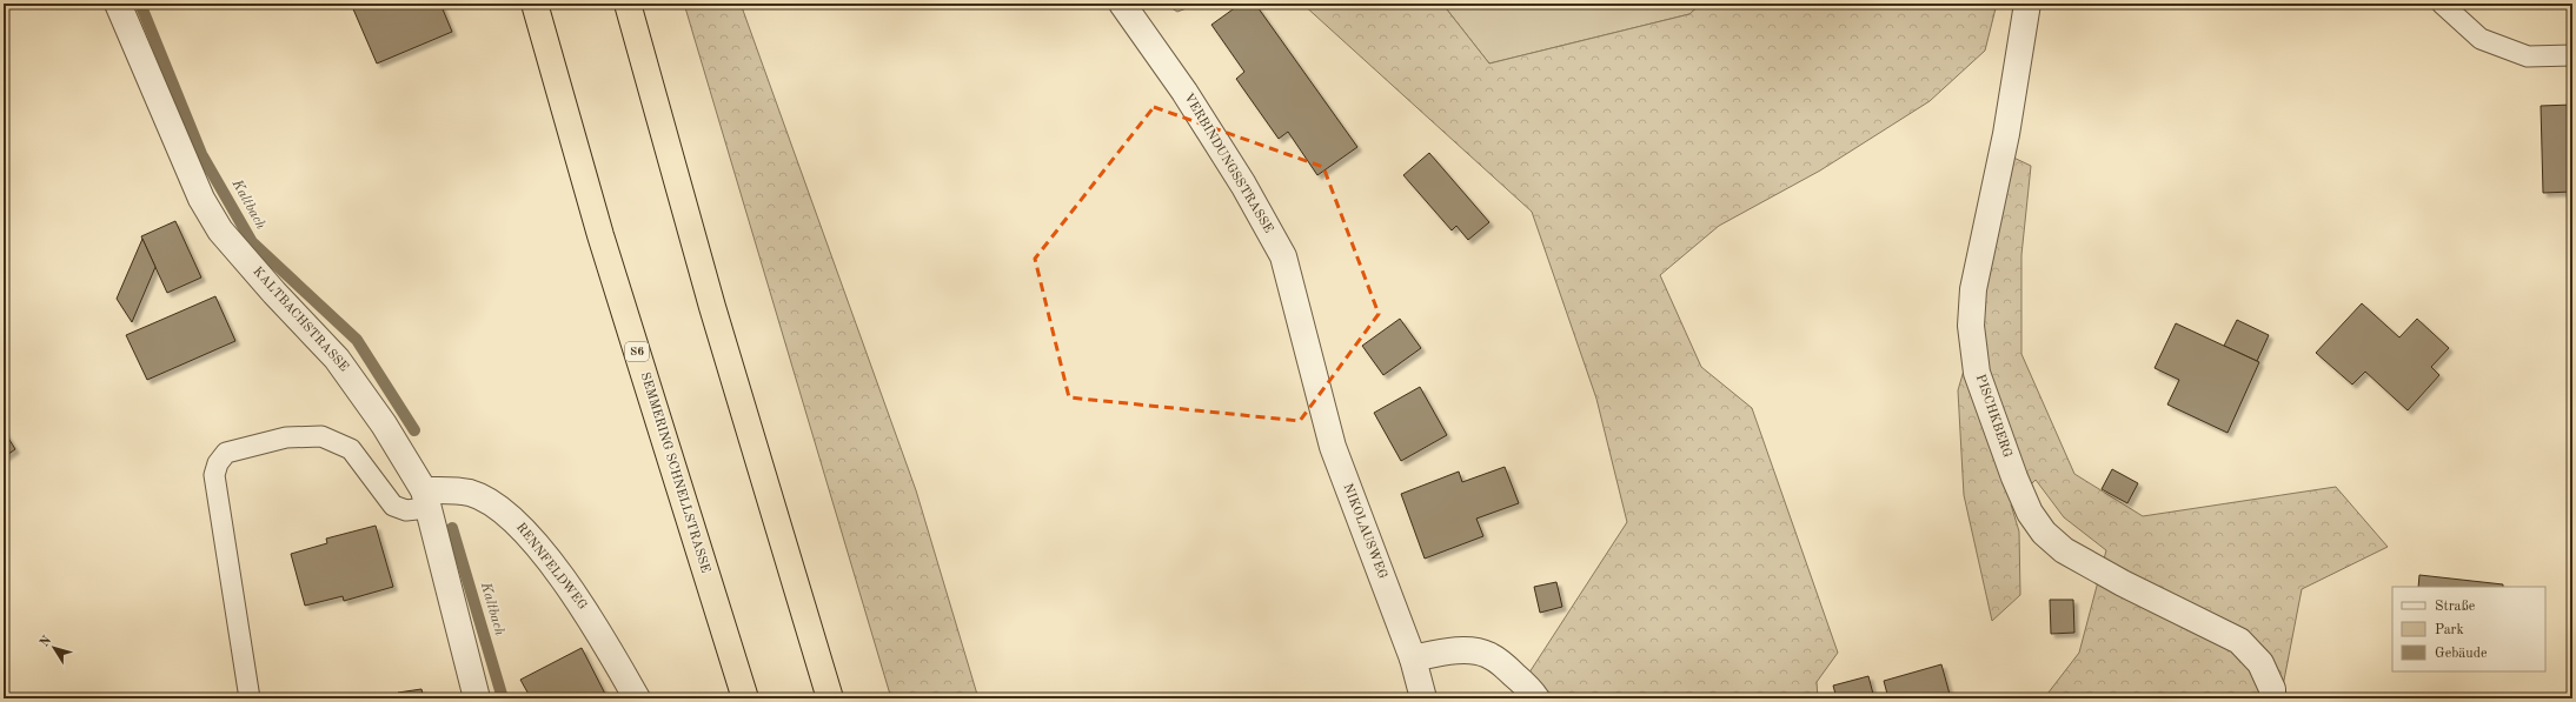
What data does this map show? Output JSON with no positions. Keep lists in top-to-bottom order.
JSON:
{
  "streets": {
    "highway": ["S6", "SEMMERING SCHNELLSTRASSE"],
    "street": [
      "VERBINDUNGSSTRASSE",
      "KALTBACHSTRASSE",
      "PISCHKBERG",
      "NIKOLAUSWEG",
      "RENNFELDWEG"
    ]
  },
  "crossings": [
    ["VERBINDUNGSSTRASSE", "NIKOLAUSWEG"],
    ["KALTBACHSTRASSE", "RENNFELDWEG"]
  ],
  "water": ["Kaltbach"],
  "legend": ["Straße", "Park", "Gebäude"],
  "north": "top left"
}
